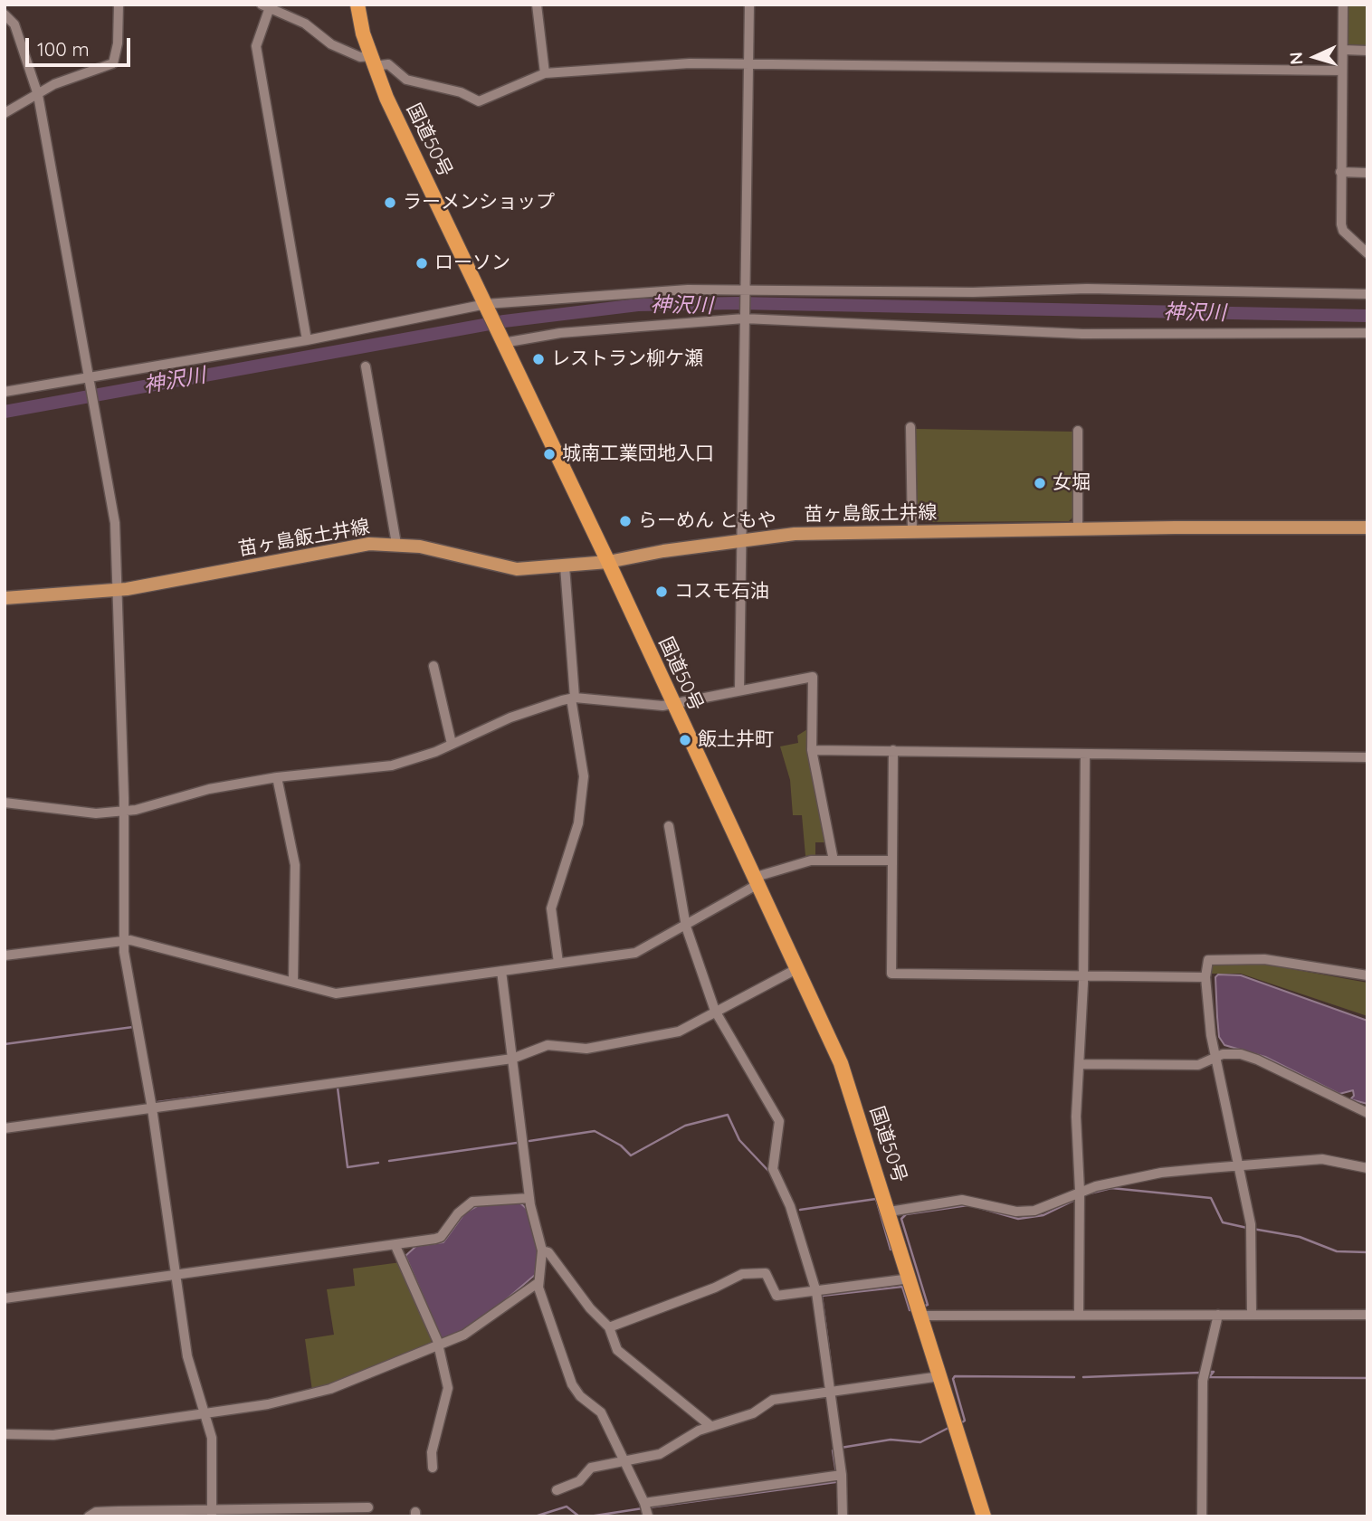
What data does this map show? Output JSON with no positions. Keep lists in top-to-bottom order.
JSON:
{
  "streets": {
    "highway": ["国道50号"],
    "main road": ["苗ヶ島飯土井線"]
  },
  "crossings": [
    ["国道50号", "苗ヶ島飯土井線"]
  ],
  "water": ["神沢川"],
  "places": [
    "ラーメンショップ",
    "ローソン",
    "レストラン柳ケ瀬",
    "城南工業団地入口",
    "女堀",
    "らーめん ともや",
    "コスモ石油",
    "飯土井町"
  ],
  "scale_bar": "100 m",
  "north": "left"
}
